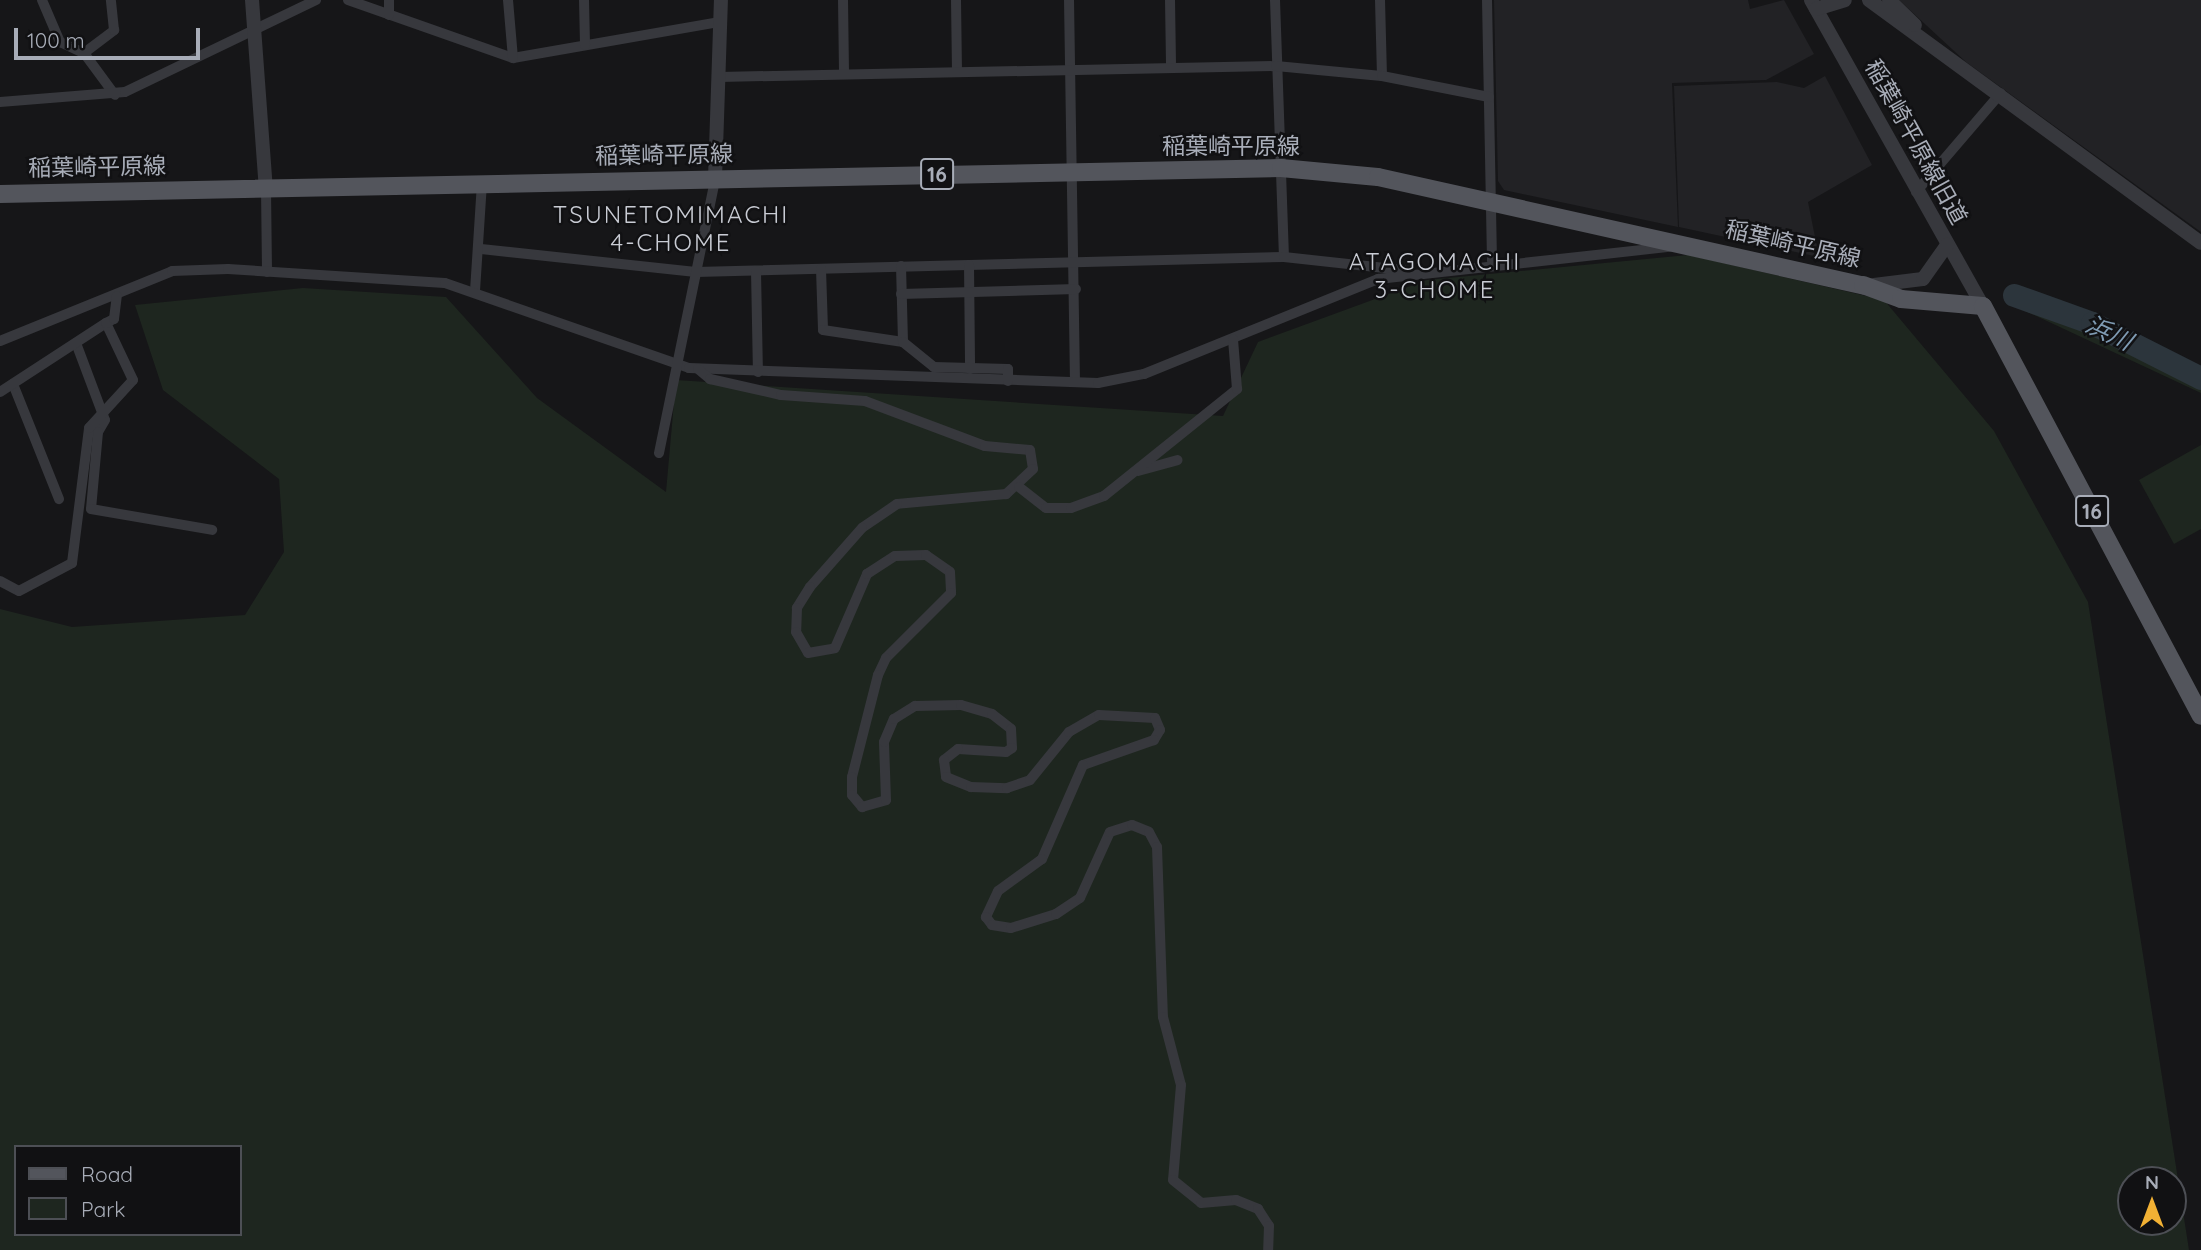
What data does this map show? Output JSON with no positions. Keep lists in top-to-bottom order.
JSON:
{
  "streets": {
    "main road": ["稲葉崎平原線", "16"],
    "street": ["稲葉崎平原線旧道"]
  },
  "crossings": [
    ["稲葉崎平原線旧道", "稲葉崎平原線"],
    ["稲葉崎平原線旧道", "16"],
    ["稲葉崎平原線", "16"]
  ],
  "districts": ["TSUNETOMIMACHI 4-CHOME", "ATAGOMACHI 3-CHOME"],
  "water": ["浜川"],
  "legend": ["Road", "Park"],
  "scale_bar": "100 m",
  "north": "top"
}
